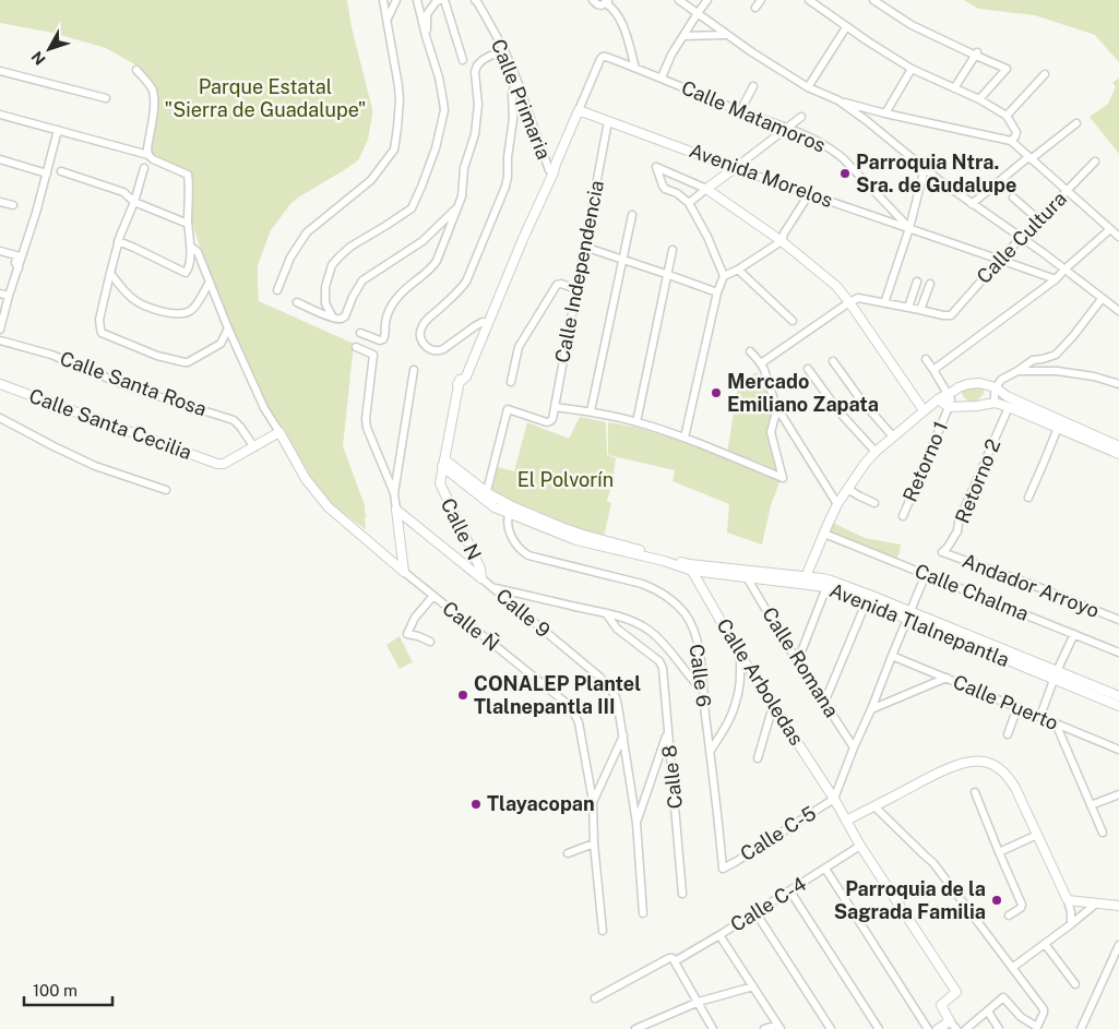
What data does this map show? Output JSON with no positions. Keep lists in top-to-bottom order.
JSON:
{
  "streets": {
    "street": [
      "Calle Primaria",
      "Calle Matamoros",
      "Avenida Morelos",
      "Calle Cultura",
      "Calle Independencia",
      "Calle Santa Rosa",
      "Calle Santa Cecilia",
      "Retorno 1",
      "Retorno 2",
      "Calle N",
      "Andador Arroyo",
      "Calle Chalma",
      "Calle 9",
      "Avenida Tlalnepantla",
      "Calle Ñ",
      "Calle Romana",
      "Calle 6",
      "Calle Arboledas",
      "Calle Puerto",
      "Calle 8",
      "Calle C-5",
      "Calle C-4"
    ]
  },
  "crossings": [
    ["Calle Matamoros", "Avenida Morelos"],
    ["Avenida Morelos", "Calle Cultura"],
    ["Avenida Morelos", "Calle Independencia"],
    ["Calle Independencia", "Avenida Tlalnepantla"],
    ["Calle Santa Rosa", "Calle Santa Cecilia"],
    ["Retorno 2", "Andador Arroyo"],
    ["Calle N", "Calle 9"],
    ["Calle N", "Avenida Tlalnepantla"],
    ["Avenida Tlalnepantla", "Calle Romana"],
    ["Avenida Tlalnepantla", "Calle 6"],
    ["Avenida Tlalnepantla", "Calle Arboledas"],
    ["Calle 6", "Calle C-5"],
    ["Calle Arboledas", "Calle C-5"],
    ["Calle Arboledas", "Calle C-4"]
  ],
  "parks": ["Parque Estatal \"Sierra de Guadalupe\"", "El Polvorín"],
  "places": [
    "Parroquia Ntra. Sra. de Gudalupe",
    "Mercado Emiliano Zapata",
    "CONALEP Plantel Tlalnepantla III",
    "Tlayacopan",
    "Parroquia de la Sagrada Familia"
  ],
  "scale_bar": "100 m",
  "north": "bottom left"
}
